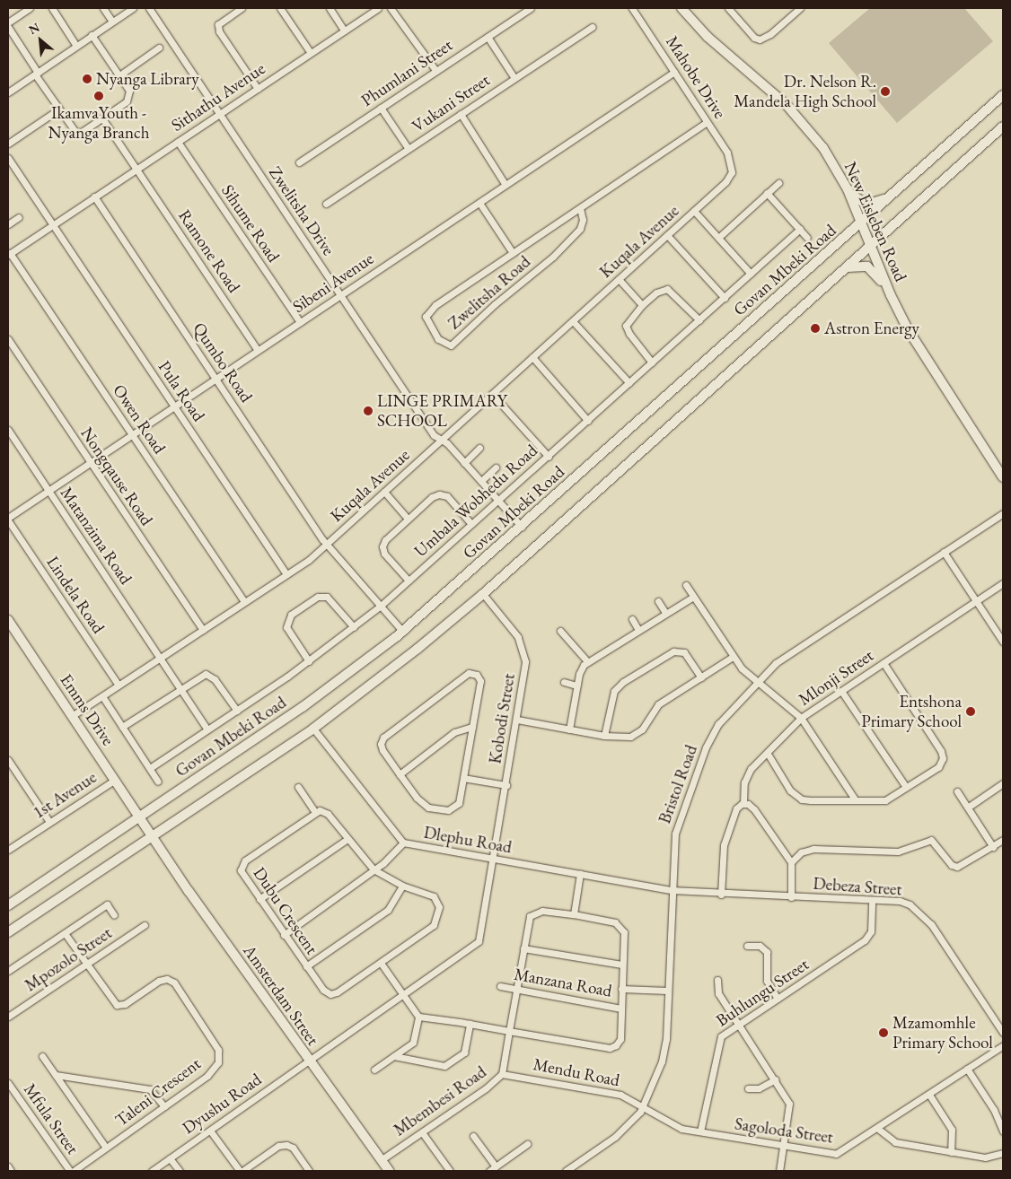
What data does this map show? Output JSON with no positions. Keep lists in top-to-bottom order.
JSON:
{
  "streets": {
    "main road": [
      "New Eisleben Road",
      "Govan Mbeki Road",
      "Emms Drive",
      "Amsterdam Street"
    ],
    "street": [
      "Phumlani Street",
      "Mahobe Drive",
      "Sithathu Avenue",
      "Vukani Street",
      "Zwelitsha Drive",
      "Sihume Road",
      "Kuqala Avenue",
      "Ramone Road",
      "Sibeni Avenue",
      "Zwelitsha Road",
      "Qumbo Road",
      "Pula Road",
      "Owen Road",
      "Nongqause Road",
      "Umbala Wobhedu Road",
      "Matanzima Road",
      "Lindela Road",
      "Mlonji Street",
      "Kobodi Street",
      "Bristol Road",
      "1st Avenue",
      "Dlephu Road",
      "Debeza Street",
      "Dubu Crescent",
      "Mpozolo Street",
      "Manzana Road",
      "Buhlungu Street",
      "Mendu Road",
      "Taleni Crescent",
      "Mbembesi Road",
      "Dyushu Road",
      "Mfula Street",
      "Sagoloda Street"
    ]
  },
  "crossings": [
    ["Mahobe Drive", "Kuqala Avenue"],
    ["Mahobe Drive", "Sibeni Avenue"],
    ["Mahobe Drive", "Zwelitsha Road"],
    ["Sithathu Avenue", "Zwelitsha Drive"],
    ["Sithathu Avenue", "Sihume Road"],
    ["Sithathu Avenue", "Ramone Road"],
    ["Sithathu Avenue", "Qumbo Road"],
    ["Sithathu Avenue", "Pula Road"],
    ["Sithathu Avenue", "Owen Road"],
    ["Zwelitsha Drive", "Kuqala Avenue"],
    ["Zwelitsha Drive", "Govan Mbeki Road"],
    ["Zwelitsha Drive", "Sibeni Avenue"],
    ["Zwelitsha Drive", "Umbala Wobhedu Road"],
    ["New Eisleben Road", "Govan Mbeki Road"],
    ["Sihume Road", "Sibeni Avenue"],
    ["Kuqala Avenue", "Qumbo Road"],
    ["Kuqala Avenue", "Pula Road"],
    ["Kuqala Avenue", "Owen Road"],
    ["Kuqala Avenue", "Nongqause Road"],
    ["Kuqala Avenue", "Matanzima Road"],
    ["Kuqala Avenue", "Lindela Road"],
    ["Kuqala Avenue", "Emms Drive"],
    ["Ramone Road", "Sibeni Avenue"],
    ["Govan Mbeki Road", "Qumbo Road"],
    ["Govan Mbeki Road", "Emms Drive"],
    ["Govan Mbeki Road", "Amsterdam Street"],
    ["Sibeni Avenue", "Zwelitsha Road"],
    ["Sibeni Avenue", "Qumbo Road"],
    ["Sibeni Avenue", "Pula Road"],
    ["Sibeni Avenue", "Owen Road"],
    ["Sibeni Avenue", "Nongqause Road"],
    ["Sibeni Avenue", "Matanzima Road"],
    ["Sibeni Avenue", "Lindela Road"],
    ["Qumbo Road", "Umbala Wobhedu Road"],
    ["Umbala Wobhedu Road", "Matanzima Road"],
    ["Mlonji Street", "Debeza Street"],
    ["Emms Drive", "1st Avenue"],
    ["Emms Drive", "Amsterdam Street"],
    ["Kobodi Street", "Dlephu Road"],
    ["Kobodi Street", "Dyushu Road"],
    ["Bristol Road", "Dlephu Road"],
    ["Bristol Road", "Debeza Street"],
    ["Bristol Road", "Mendu Road"],
    ["Bristol Road", "Sagoloda Street"],
    ["Dlephu Road", "Debeza Street"],
    ["Debeza Street", "Buhlungu Street"],
    ["Mpozolo Street", "Taleni Crescent"],
    ["Manzana Road", "Mbembesi Road"],
    ["Buhlungu Street", "Sagoloda Street"],
    ["Amsterdam Street", "Mbembesi Road"],
    ["Amsterdam Street", "Dyushu Road"],
    ["Mendu Road", "Mbembesi Road"],
    ["Mendu Road", "Sagoloda Street"],
    ["Taleni Crescent", "Mfula Street"]
  ],
  "places": [
    "Nyanga Library",
    "Dr. Nelson R. Mandela High School",
    "IkamvaYouth - Nyanga Branch",
    "Astron Energy",
    "LINGE PRIMARY SCHOOL",
    "Entshona Primary School",
    "Mzamomhle Primary School"
  ],
  "north": "top left"
}
